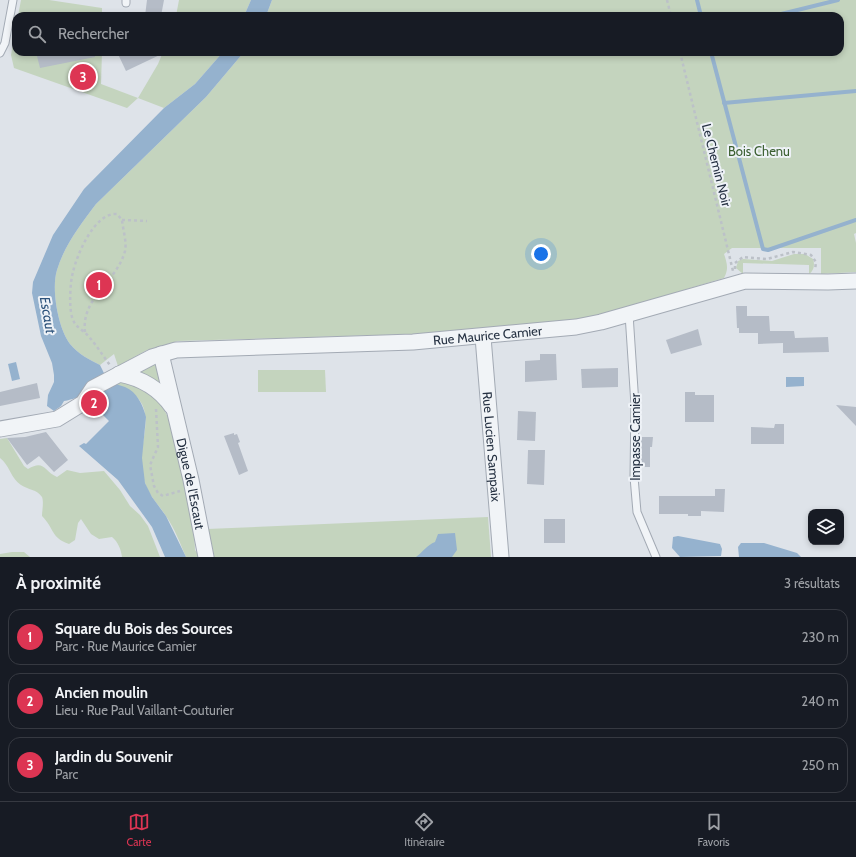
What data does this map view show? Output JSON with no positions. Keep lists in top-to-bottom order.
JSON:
{
  "streets": {
    "street": ["Rue Maurice Camier", "Rue Lucien Sampaix", "Digue de l'Escaut"],
    "lane": ["Impasse Camier"],
    "path": ["Le Chemin Noir"]
  },
  "crossings": [
    ["Le Chemin Noir", "Rue Maurice Camier"],
    ["Rue Maurice Camier", "Impasse Camier"],
    ["Rue Maurice Camier", "Rue Lucien Sampaix"],
    ["Rue Maurice Camier", "Digue de l'Escaut"]
  ],
  "water": ["Escaut"],
  "parks": ["Bois Chenu"],
  "page": {
    "search": "Rechercher",
    "pins": ["3", "1", "2"],
    "heading": ["À proximité", "3 résultats"],
    "list": [
      {
        "mark": "1",
        "name": "Square du Bois des Sources",
        "note": "Parc · Rue Maurice Camier",
        "value": "230 m"
      },
      {
        "mark": "2",
        "name": "Ancien moulin",
        "note": "Lieu · Rue Paul Vaillant-Couturier",
        "value": "240 m"
      },
      {
        "mark": "3",
        "name": "Jardin du Souvenir",
        "note": "Parc",
        "value": "250 m"
      }
    ],
    "nav": ["Carte", "Itinéraire", "Favoris"]
  }
}
